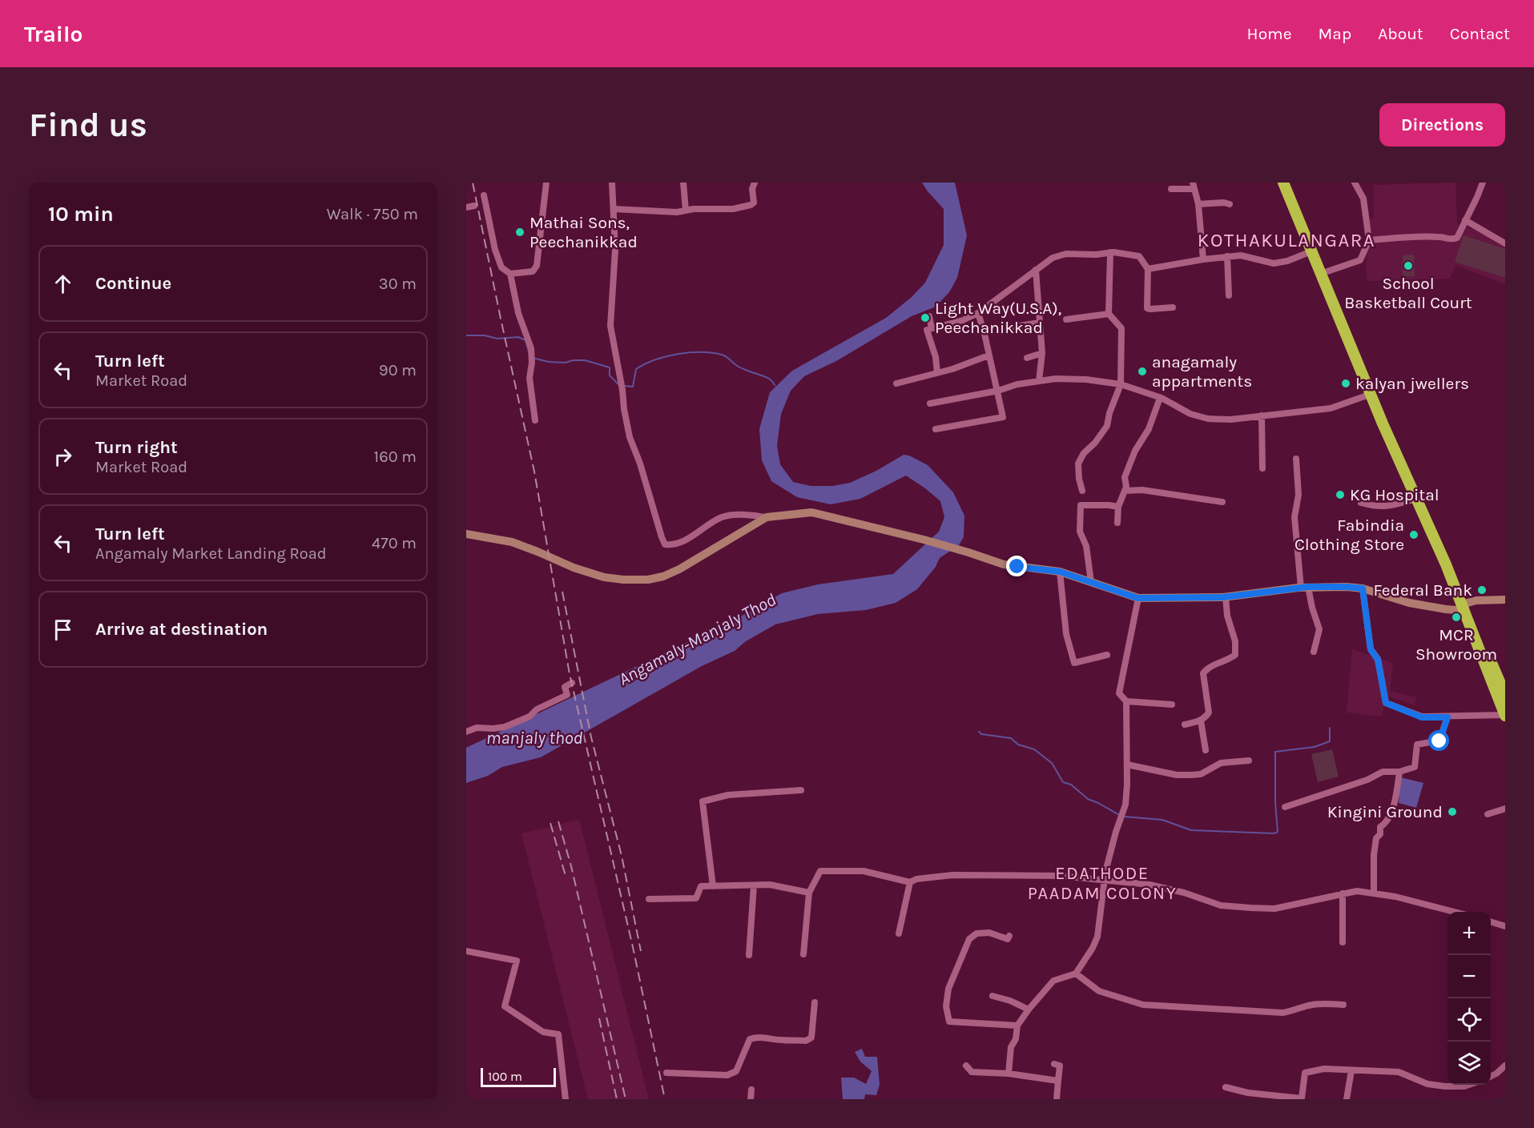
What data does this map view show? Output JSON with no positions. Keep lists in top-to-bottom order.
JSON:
{
  "districts": ["KOTHAKULANGARA", "EDATHODE PAADAM COLONY"],
  "water": ["Angamaly-Manjaly Thod", "manjaly thod"],
  "places": [
    "Mathai Sons, Peechanikkad",
    "School Basketball Court",
    "Light Way(U.S.A), Peechanikkad",
    "anagamaly appartments",
    "kalyan jwellers",
    "KG Hospital",
    "Fabindia Clothing Store",
    "Federal Bank",
    "MCR Showroom",
    "Kingini Ground"
  ],
  "scale_bar": "100 m",
  "page": {
    "header": "Trailo",
    "nav": [
      "Home",
      "Map",
      "About",
      "Contact"
    ],
    "buttons": "Directions",
    "title": "Find us",
    "heading": ["10 min", "Walk · 750 m"],
    "list": [
      ["Continue", "30 m"],
      ["Turn left", "Market Road", "90 m"],
      ["Turn right", "Market Road", "160 m"],
      ["Turn left", "Angamaly Market Landing Road", "470 m"],
      "Arrive at destination"
    ],
    "map_buttons": ["+", "−"],
    "scale": "100 m"
  }
}
